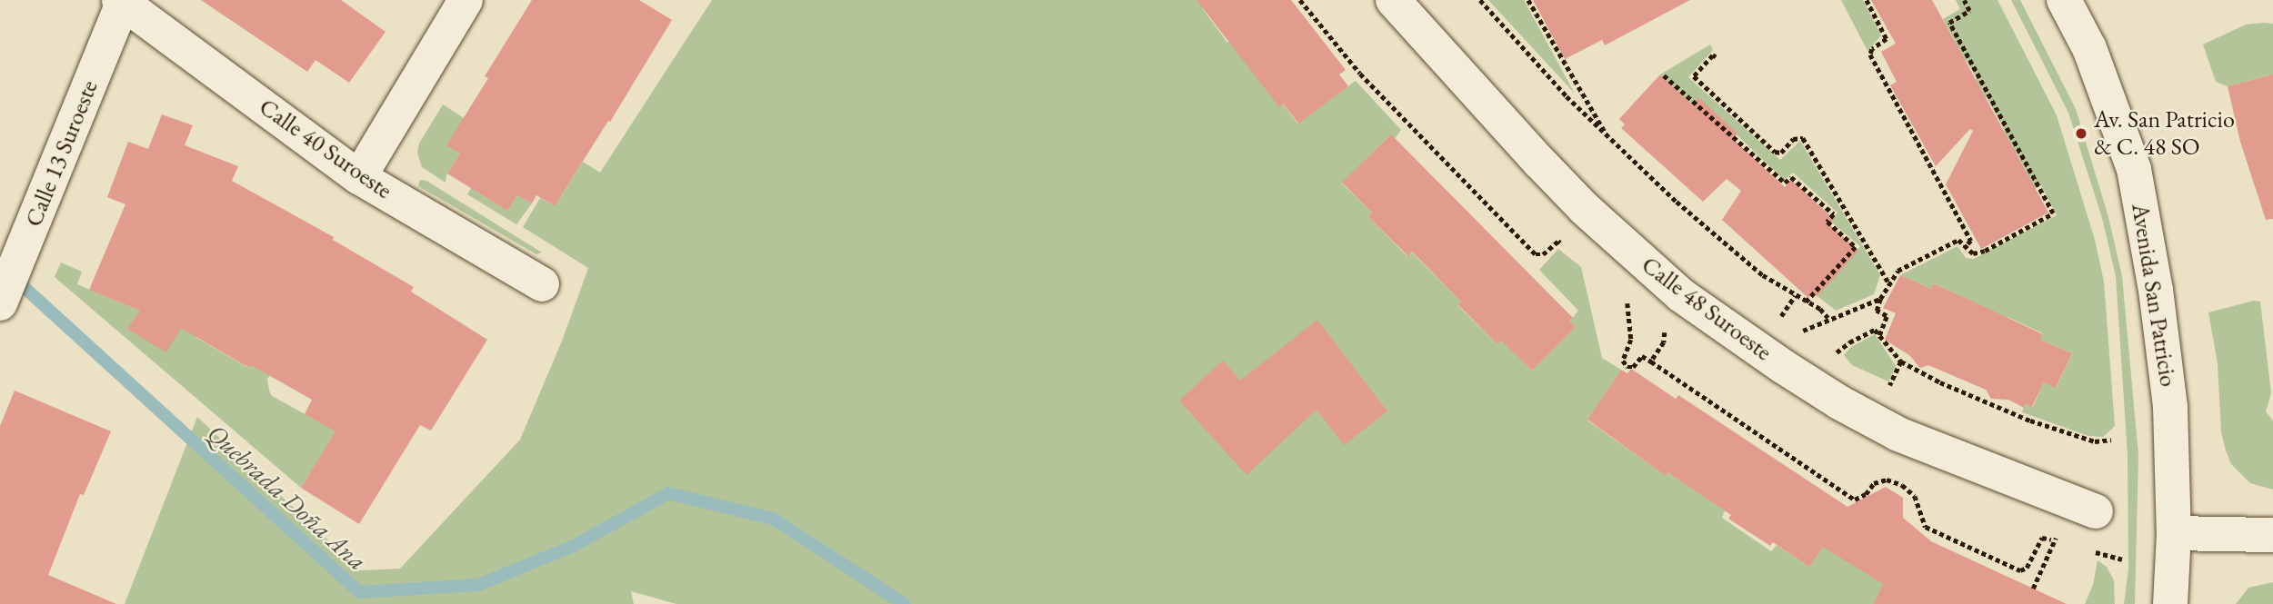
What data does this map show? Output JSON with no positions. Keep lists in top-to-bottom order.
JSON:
{
  "streets": {
    "street": [
      "Calle 40 Suroeste",
      "Calle 13 Suroeste",
      "Avenida San Patricio",
      "Calle 48 Suroeste"
    ]
  },
  "crossings": [
    ["Calle 40 Suroeste", "Calle 13 Suroeste"]
  ],
  "water": ["Quebrada Doña Ana"],
  "places": ["Av. San Patricio & C. 48 SO"]
}
